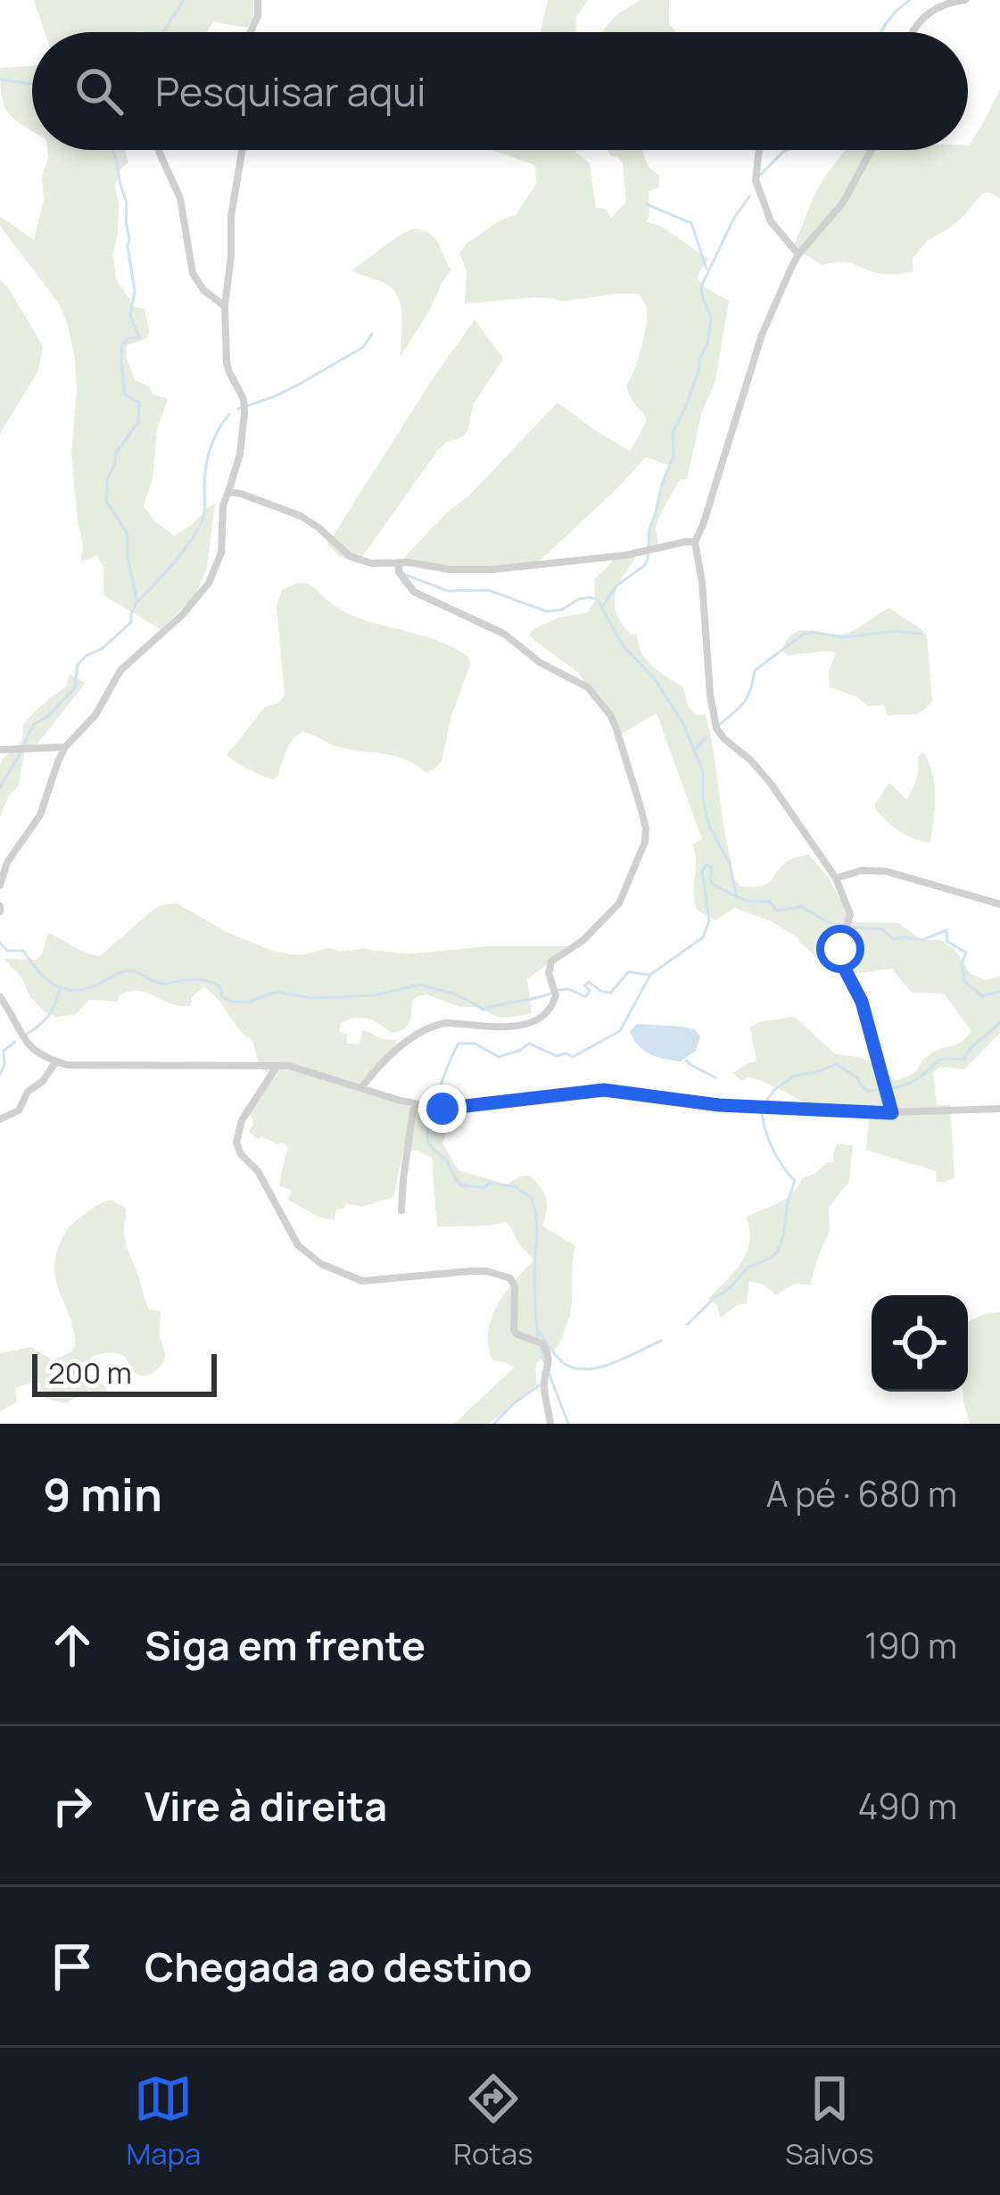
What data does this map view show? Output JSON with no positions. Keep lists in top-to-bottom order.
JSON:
{
  "scale_bar": "200 m",
  "page": {
    "search": "Pesquisar aqui",
    "scale": "200 m",
    "heading": ["9 min", "A pé · 680 m"],
    "list": [
      ["Siga em frente", "190 m"],
      ["Vire à direita", "490 m"],
      "Chegada ao destino"
    ],
    "nav": ["Mapa", "Rotas", "Salvos"]
  }
}
